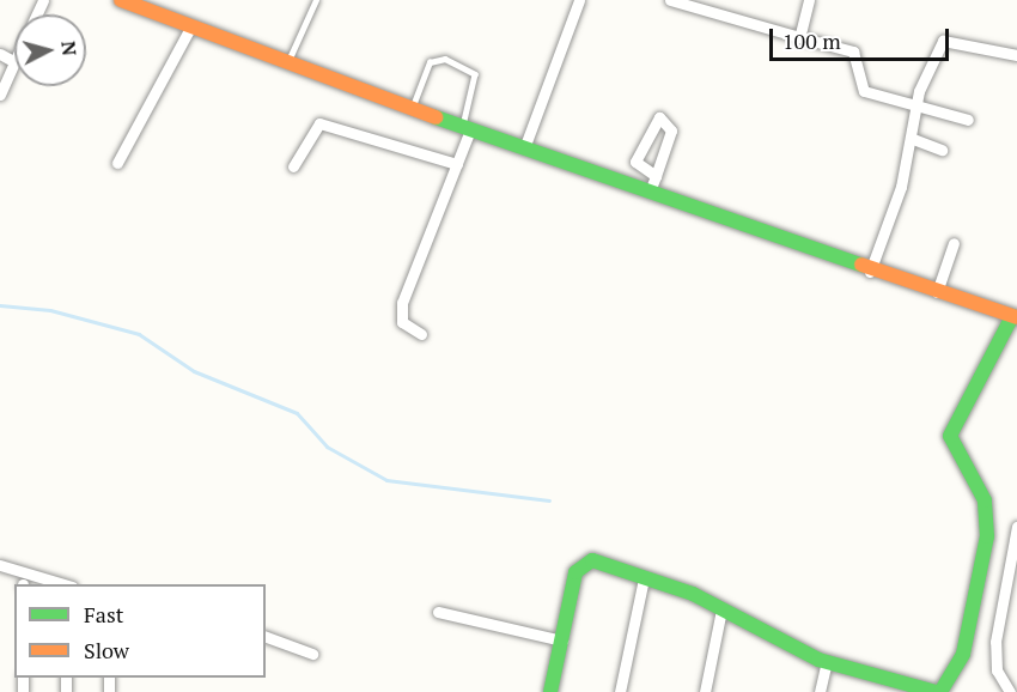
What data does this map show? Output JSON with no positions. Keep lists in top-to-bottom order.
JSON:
{
  "legend": ["Fast", "Slow"],
  "scale_bar": "100 m",
  "north": "right"
}
